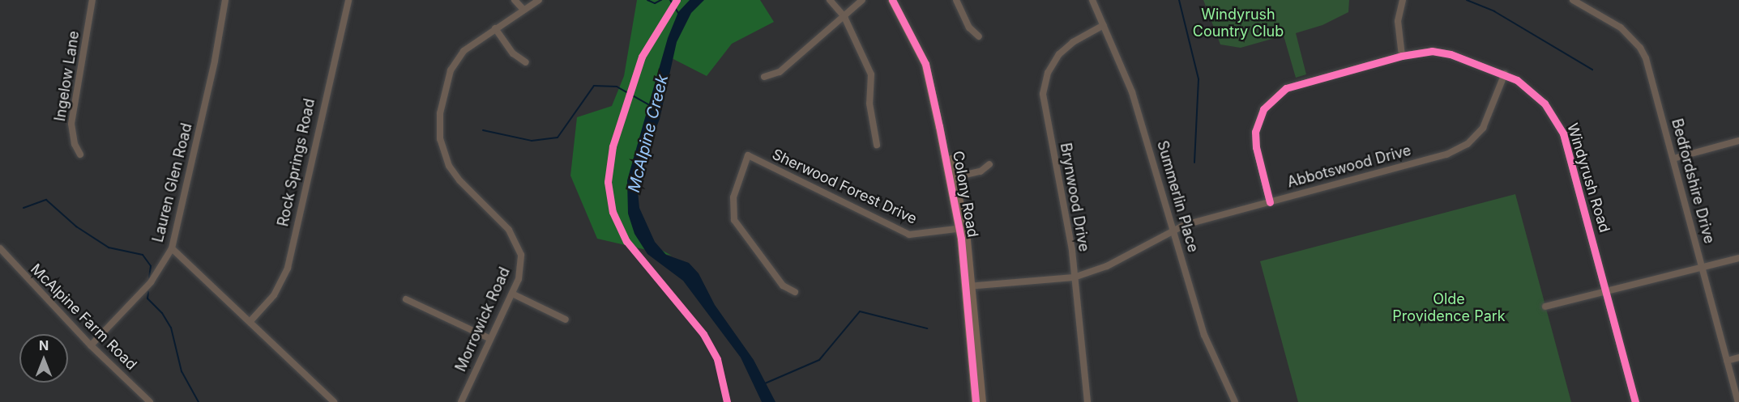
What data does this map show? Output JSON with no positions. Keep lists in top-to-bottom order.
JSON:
{
  "streets": {
    "main road": ["Colony Road"],
    "street": [
      "Ingelow Lane",
      "Rock Springs Road",
      "Abbotswood Drive",
      "Windyrush Road",
      "Bedfordshire Drive",
      "Lauren Glen Road",
      "Sherwood Forest Drive",
      "Summerlin Place",
      "Brynwood Drive",
      "McAlpine Farm Road",
      "Morrowick Road"
    ]
  },
  "crossings": [
    ["Abbotswood Drive", "Windyrush Road"],
    ["Abbotswood Drive", "Colony Road"],
    ["Abbotswood Drive", "Summerlin Place"],
    ["Abbotswood Drive", "Brynwood Drive"],
    ["Lauren Glen Road", "McAlpine Farm Road"],
    ["Sherwood Forest Drive", "Colony Road"],
    ["Summerlin Place", "Brynwood Drive"]
  ],
  "water": ["McAlpine Creek"],
  "parks": ["Windyrush Country Club", "Olde Providence Park"],
  "north": "top"
}
